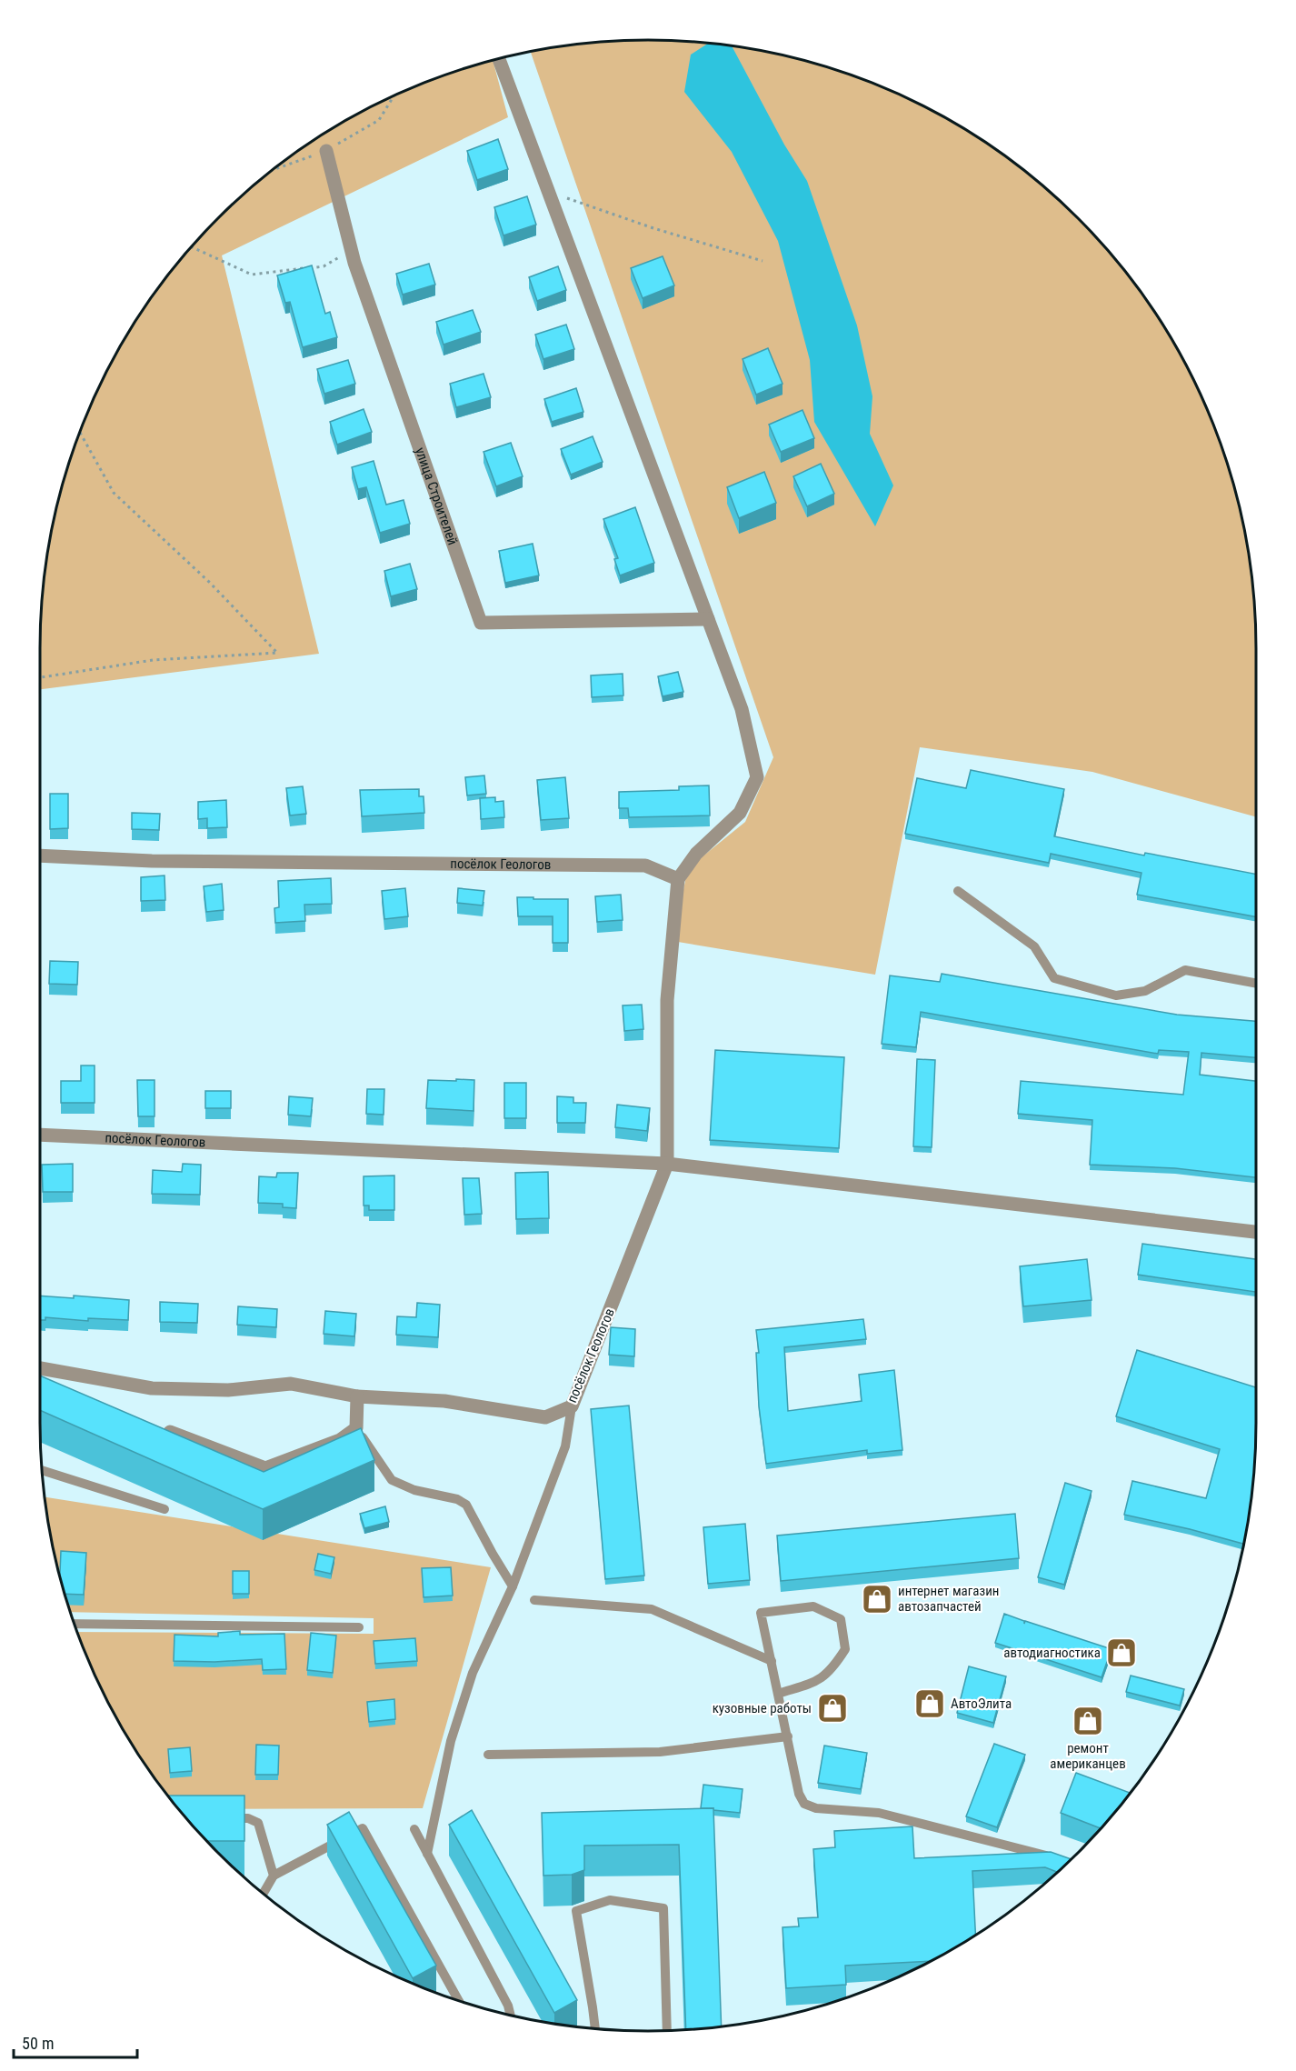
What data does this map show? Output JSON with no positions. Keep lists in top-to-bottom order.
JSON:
{
  "streets": {
    "street": ["улица Строителей", "посёлок Геологов"]
  },
  "places": {
    "shop": [
      "интернет магазин автозапчастей",
      "автодиагностика",
      "АвтоЭлита",
      "кузовные работы",
      "ремонт американцев"
    ]
  },
  "scale_bar": "50 m"
}
